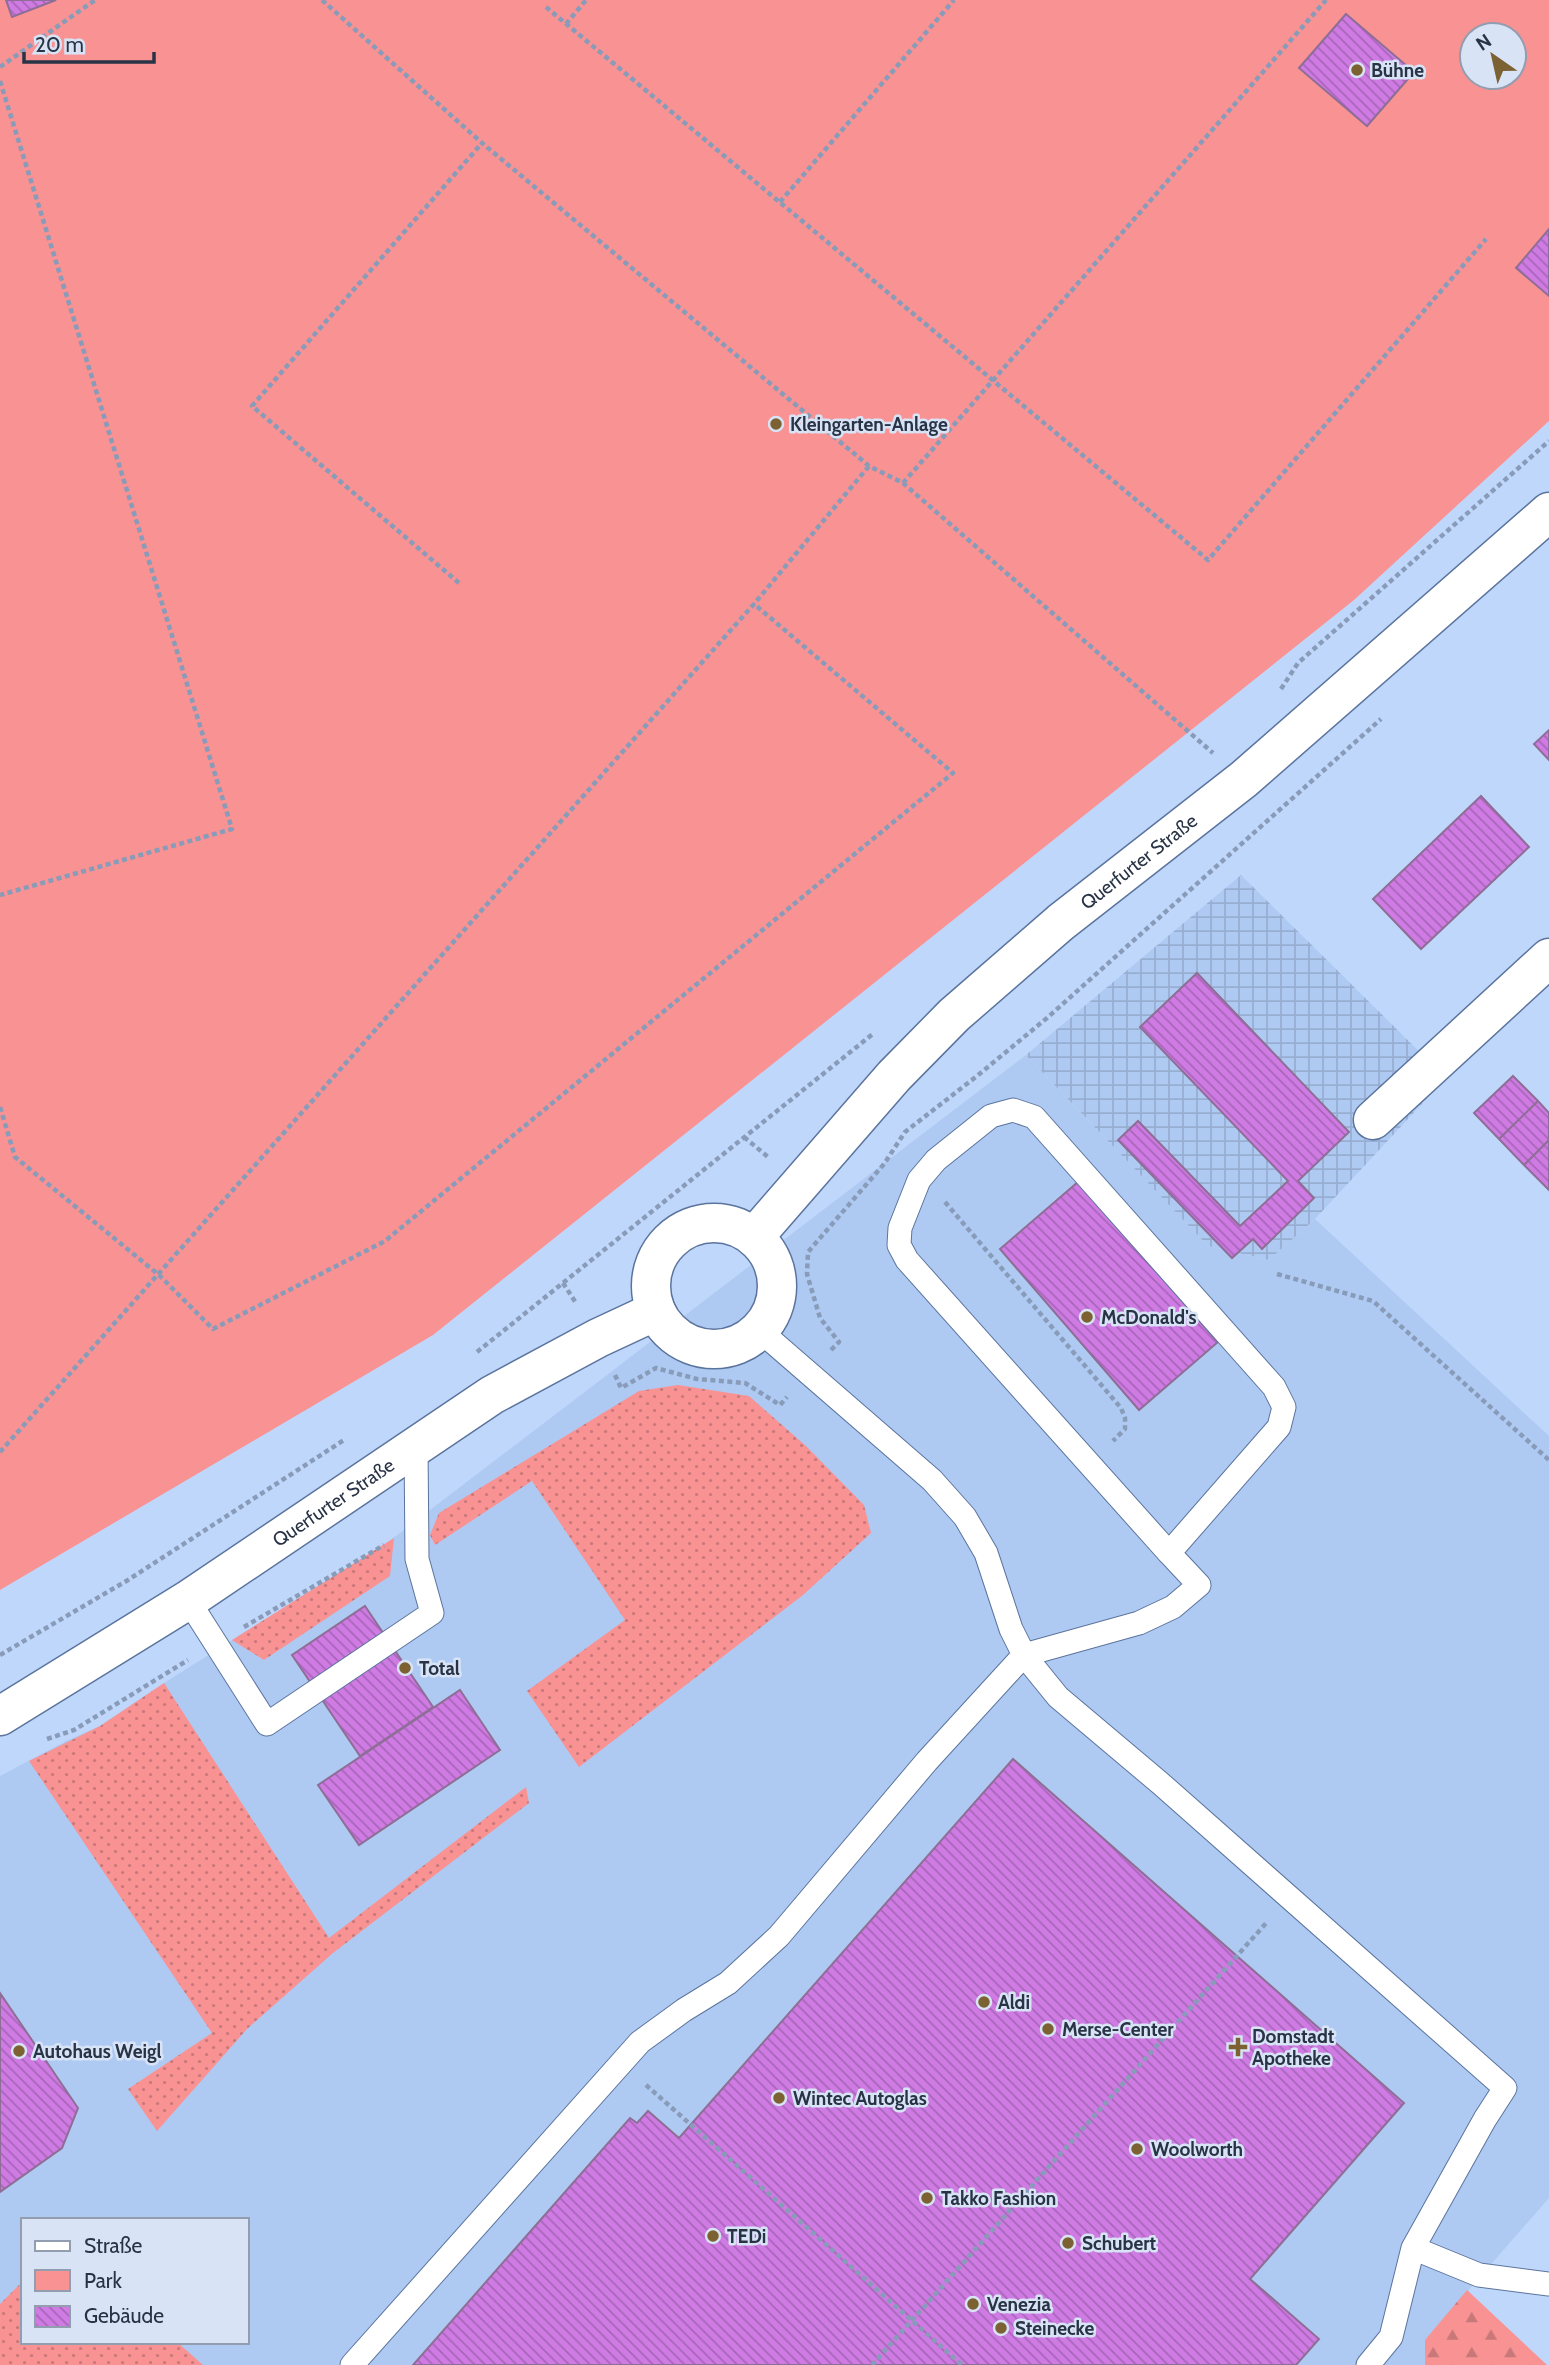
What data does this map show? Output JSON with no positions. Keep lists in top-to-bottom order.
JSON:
{
  "streets": {
    "main road": ["Querfurter Straße"]
  },
  "places": {
    "other": [
      "Bühne",
      "Kleingarten-Anlage",
      "McDonald's",
      "Total",
      "Aldi",
      "Merse-Center",
      "Autohaus Weigl",
      "Wintec Autoglas",
      "Woolworth",
      "Takko Fashion",
      "TEDi",
      "Schubert",
      "Venezia",
      "Steinecke"
    ],
    "health": ["Domstadt Apotheke"]
  },
  "legend": ["Straße", "Park", "Gebäude"],
  "scale_bar": "20 m",
  "north": "top left"
}
